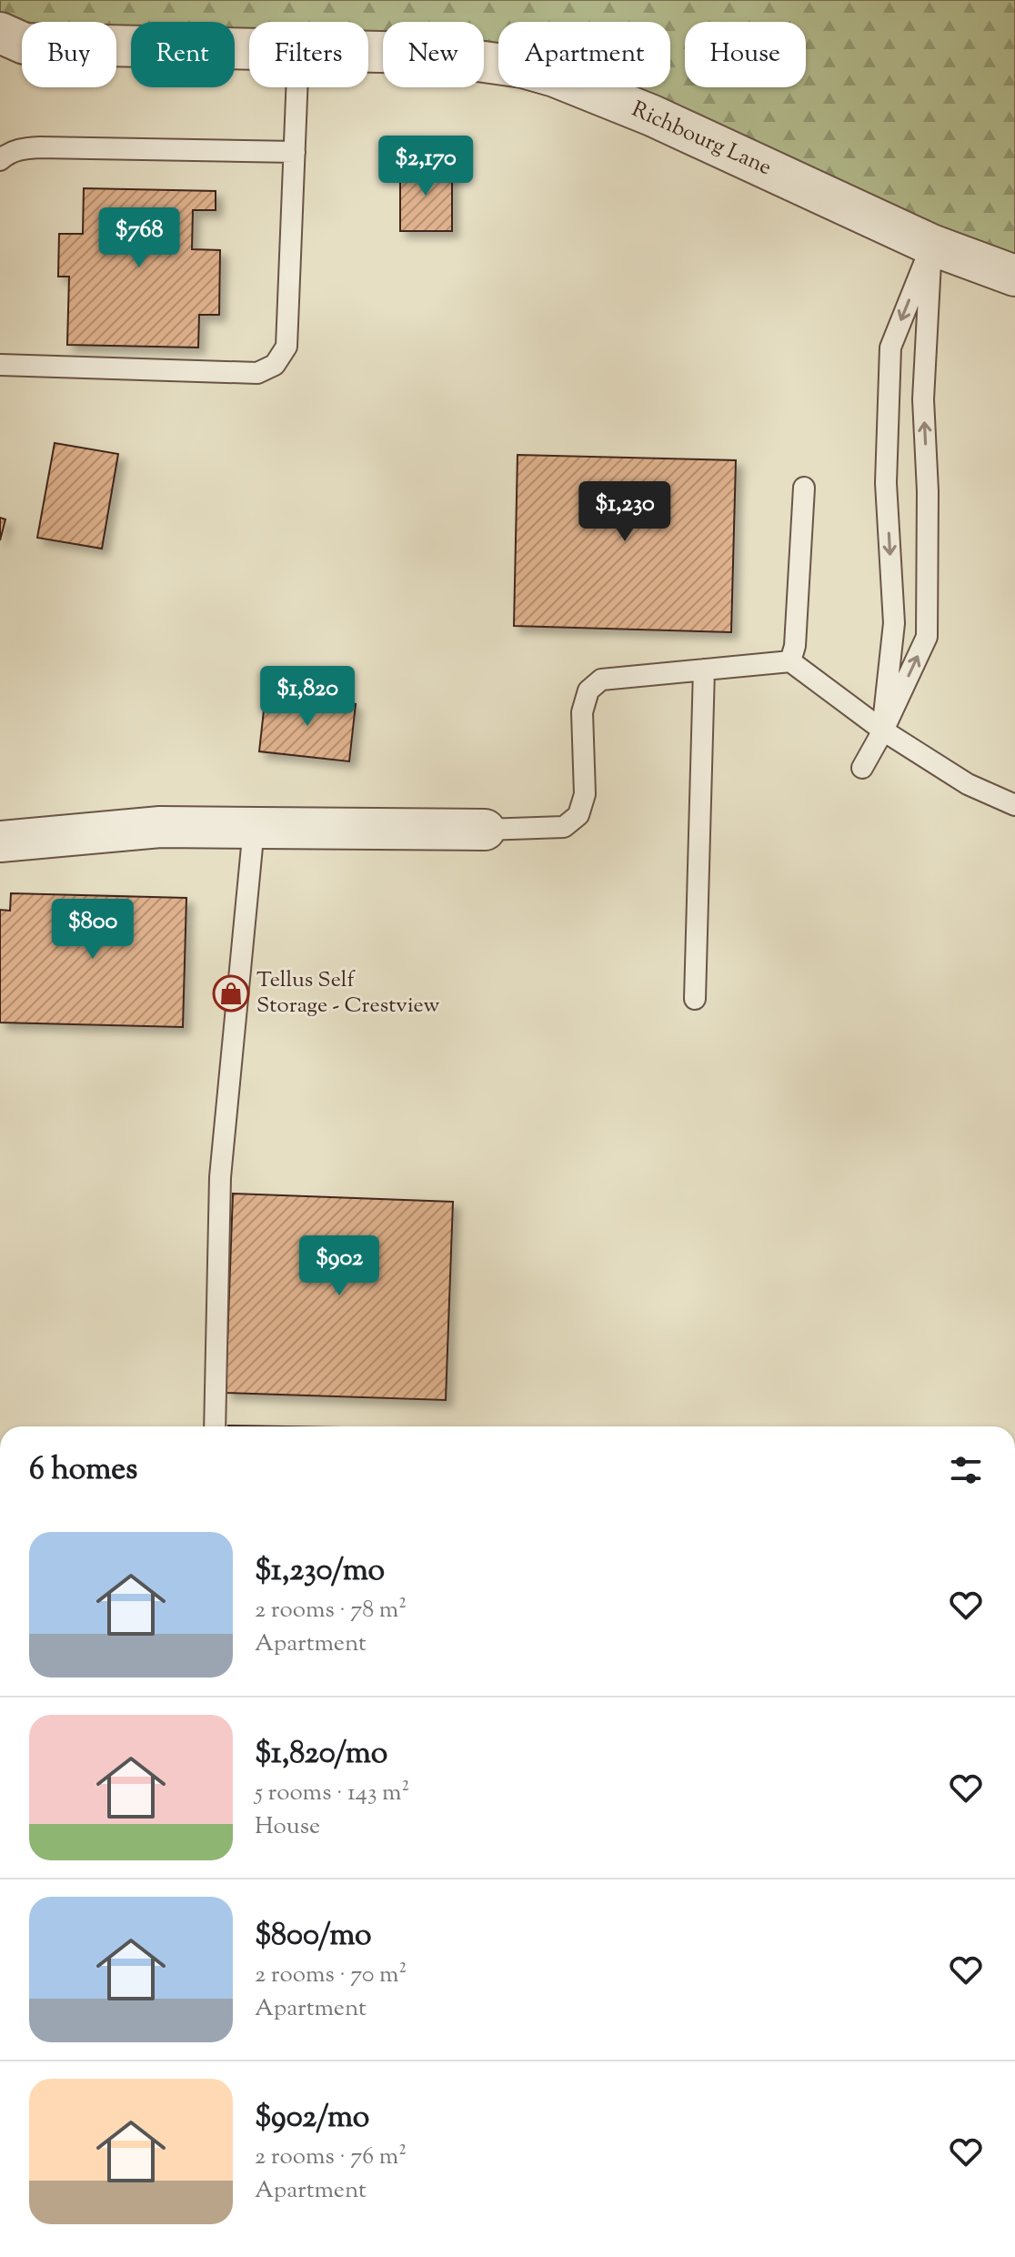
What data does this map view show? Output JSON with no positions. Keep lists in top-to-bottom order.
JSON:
{
  "streets": {
    "street": ["Richbourg Lane"]
  },
  "places": {
    "shop": ["Tellus Self Storage - Crestview"]
  },
  "page": {
    "chip": [
      "Buy",
      "Rent",
      "Filters",
      "New",
      "Apartment",
      "House"
    ],
    "price": [
      "$2,170",
      "$768",
      "$1,230",
      "$1,820",
      "$800",
      "$902"
    ],
    "heading": "6 homes",
    "list": [
      {
        "name": "$1,230/mo",
        "note": "2 rooms · 78 m² · Apartment"
      },
      {
        "name": "$1,820/mo",
        "note": "5 rooms · 143 m² · House"
      },
      {
        "name": "$800/mo",
        "note": "2 rooms · 70 m² · Apartment"
      },
      {
        "name": "$902/mo",
        "note": "2 rooms · 76 m² · Apartment"
      }
    ]
  }
}
